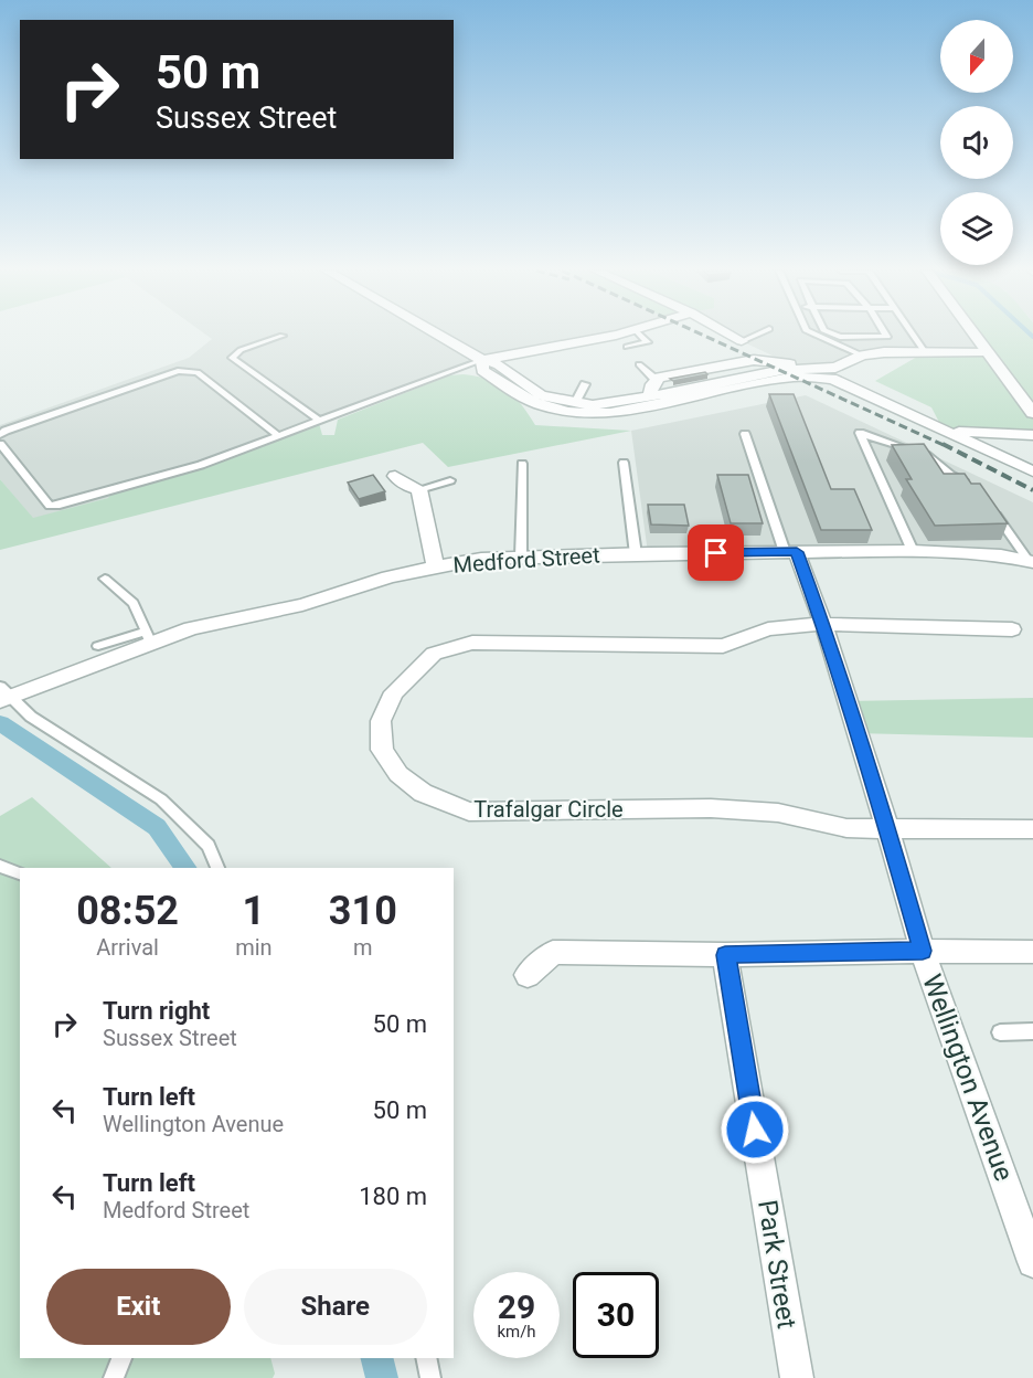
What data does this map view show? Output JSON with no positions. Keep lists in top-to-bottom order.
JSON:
{
  "streets": {
    "street": [
      "Medford Street",
      "Trafalgar Circle",
      "Wellington Avenue",
      "Park Street"
    ]
  },
  "crossings": [
    ["Medford Street", "Wellington Avenue"],
    ["Trafalgar Circle", "Wellington Avenue"]
  ],
  "north": "bottom",
  "page": {
    "turn": ["50 m", "Sussex Street"],
    "eta": [
      "08:52",
      "Arrival",
      "1",
      "min",
      "310",
      "m"
    ],
    "list": [
      {
        "name": "Turn right",
        "note": "Sussex Street",
        "value": "50 m"
      },
      {
        "name": "Turn left",
        "note": "Wellington Avenue",
        "value": "50 m"
      },
      {
        "name": "Turn left",
        "note": "Medford Street",
        "value": "180 m"
      }
    ],
    "buttons": ["Exit", "Share"],
    "speed": "29 km/h",
    "limit": "30"
  }
}
